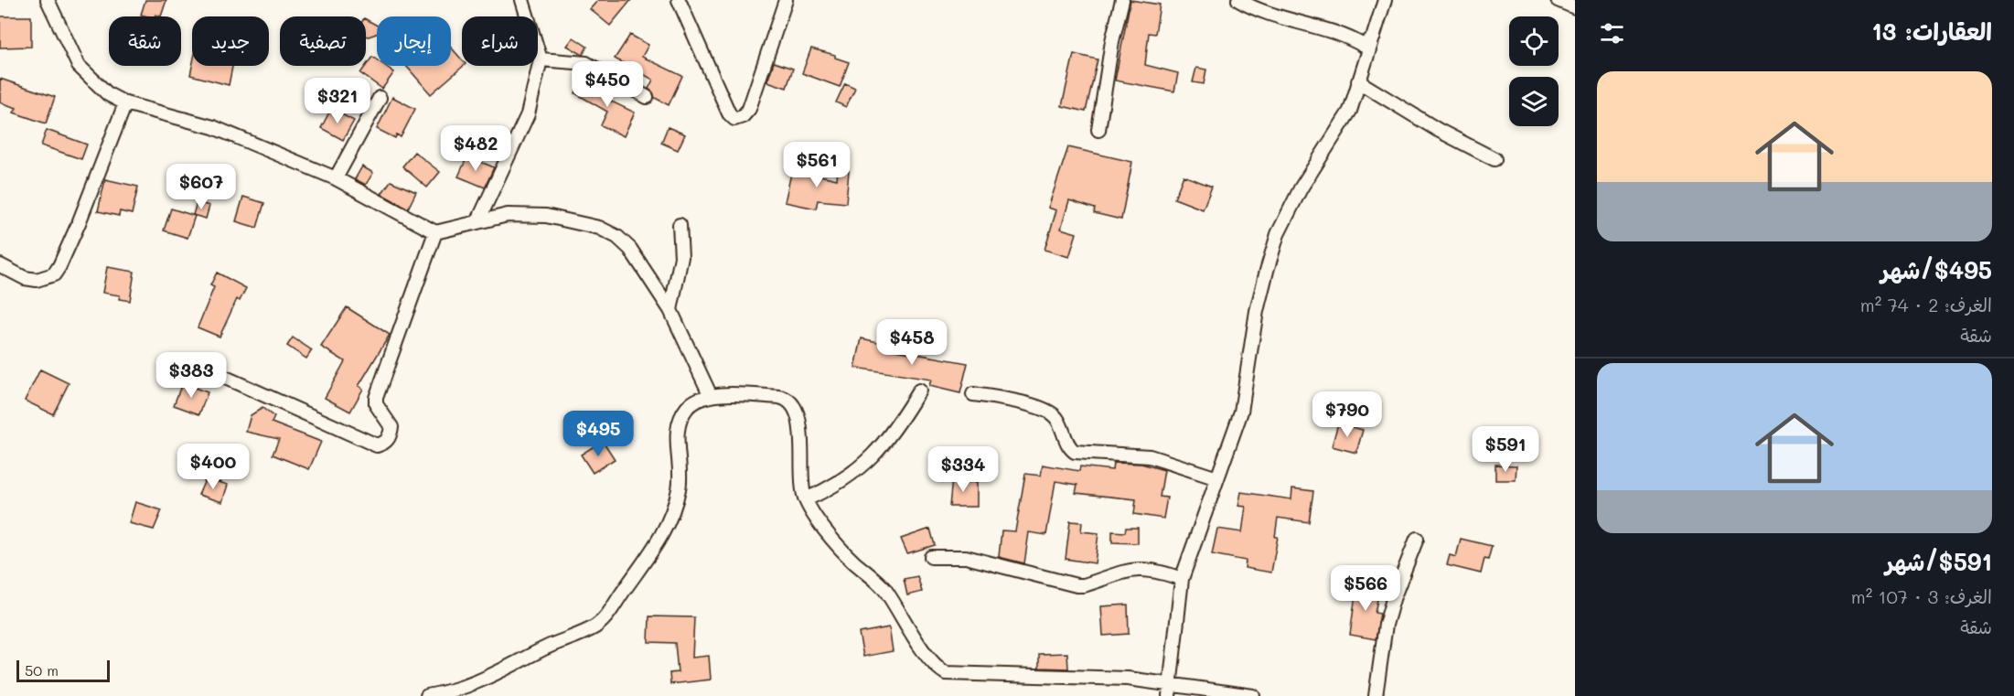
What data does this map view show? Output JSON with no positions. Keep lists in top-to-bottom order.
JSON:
{
  "scale_bar": "50 m",
  "page": {
    "heading": "العقارات: 13",
    "chip": [
      "شراء",
      "إيجار",
      "تصفية",
      "جديد",
      "شقة"
    ],
    "price": [
      "$450",
      "$321",
      "$482",
      "$561",
      "$607",
      "$458",
      "$383",
      "$790",
      "$495",
      "$591",
      "$400",
      "$334",
      "$566"
    ],
    "list": [
      {
        "name": "$495/شهر",
        "note": "الغرف: 2 · 74 m² · شقة"
      },
      {
        "name": "$591/شهر",
        "note": "الغرف: 3 · 107 m² · شقة"
      }
    ],
    "scale": "50 m"
  }
}
